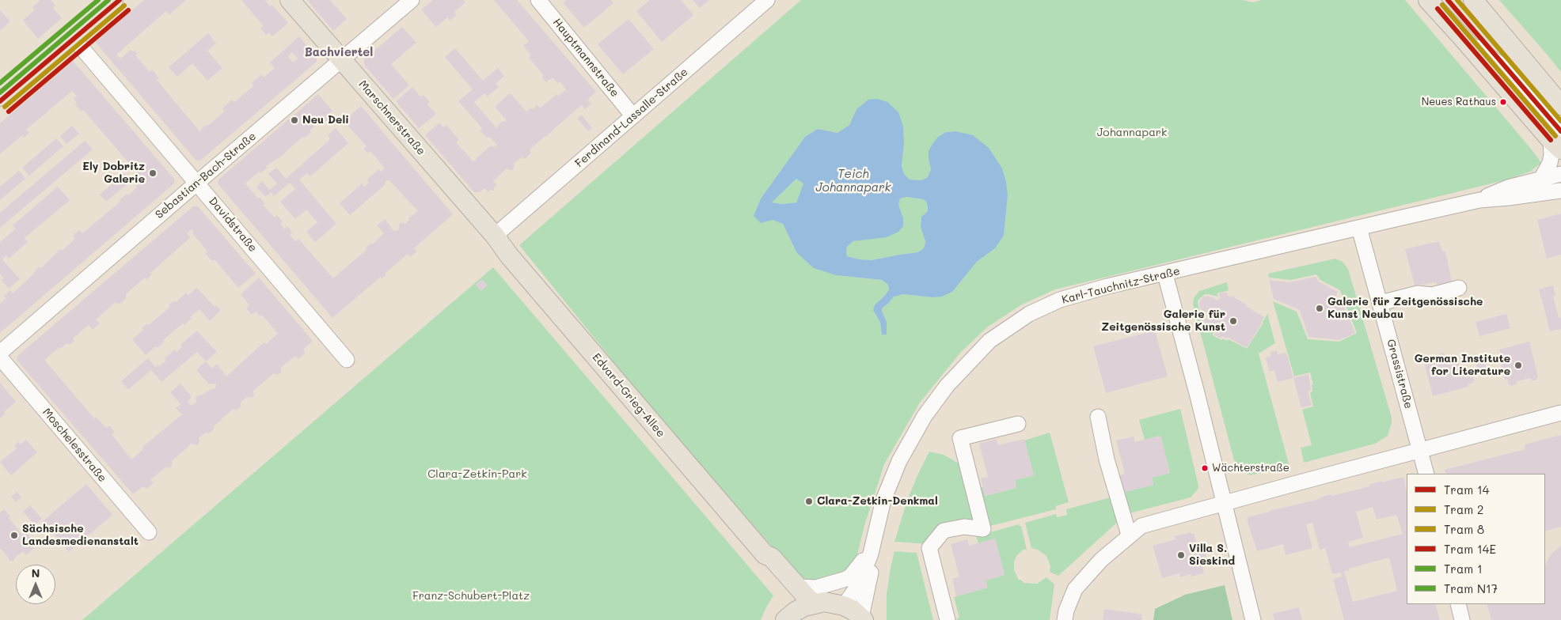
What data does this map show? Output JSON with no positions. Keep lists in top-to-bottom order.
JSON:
{
  "streets": {
    "main road": ["Marschnerstraße", "Karl-Tauchnitz-Straße", "Edvard-Grieg-Allee"],
    "street": [
      "Hauptmannstraße",
      "Ferdinand-Lassalle-Straße",
      "Sebastian-Bach-Straße",
      "Davidstraße",
      "Grassistraße",
      "Moschelesstraße"
    ]
  },
  "crossings": [
    ["Hauptmannstraße", "Ferdinand-Lassalle-Straße"],
    ["Marschnerstraße", "Ferdinand-Lassalle-Straße"],
    ["Marschnerstraße", "Sebastian-Bach-Straße"],
    ["Marschnerstraße", "Edvard-Grieg-Allee"],
    ["Ferdinand-Lassalle-Straße", "Edvard-Grieg-Allee"],
    ["Sebastian-Bach-Straße", "Davidstraße"],
    ["Karl-Tauchnitz-Straße", "Grassistraße"],
    ["Karl-Tauchnitz-Straße", "Edvard-Grieg-Allee"]
  ],
  "districts": ["Bachviertel"],
  "water": ["Teich Johannapark"],
  "parks": ["Johannapark", "Clara-Zetkin-Park", "Franz-Schubert-Platz"],
  "places": [
    "Neues Rathaus",
    "Neu Deli",
    "Ely Dobritz Galerie",
    "Galerie für Zeitgenössische Kunst Neubau",
    "Galerie für Zeitgenössische Kunst",
    "German Institute for Literature",
    "Wächterstraße",
    "Clara-Zetkin-Denkmal",
    "Sächsische Landesmedienanstalt",
    "Villa S. Sieskind"
  ],
  "lines": [
    "tram line 14",
    "tram line 8",
    "tram line 1",
    "tram line N17",
    "tram line 2",
    "tram line 14E"
  ],
  "legend": [
    "Tram 14",
    "Tram 2",
    "Tram 8",
    "Tram 14E",
    "Tram 1",
    "Tram N17"
  ],
  "north": "top"
}
